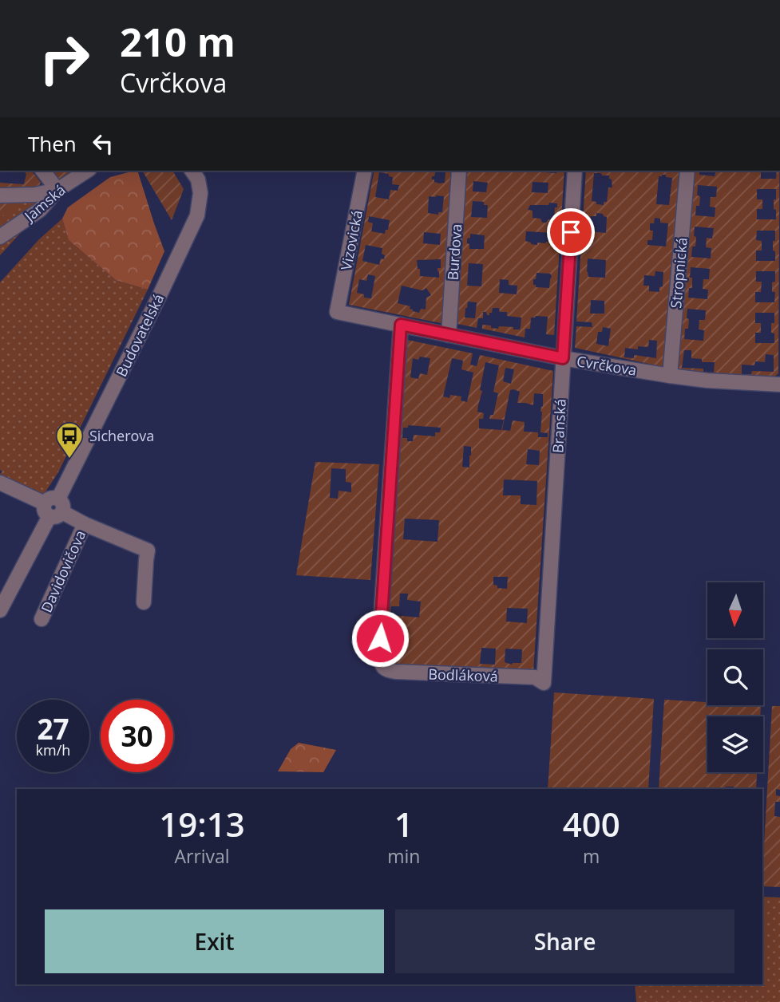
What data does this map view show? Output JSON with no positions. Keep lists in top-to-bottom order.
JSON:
{
  "streets": {
    "street": [
      "Jamská",
      "Vizovická",
      "Burdova",
      "Stropnická",
      "Budovatelská",
      "Cvrčkova",
      "Branská",
      "Davidovičova",
      "Bodláková"
    ]
  },
  "crossings": [
    ["Vizovická", "Cvrčkova"],
    ["Burdova", "Cvrčkova"],
    ["Stropnická", "Cvrčkova"],
    ["Budovatelská", "Davidovičova"],
    ["Cvrčkova", "Branská"],
    ["Cvrčkova", "Bodláková"],
    ["Branská", "Bodláková"]
  ],
  "places": {
    "bus stop": ["Sicherova"]
  },
  "north": "bottom",
  "page": {
    "turn": ["210 m", "Cvrčkova"],
    "then": "Then",
    "speed": "27 km/h",
    "limit": "30",
    "eta": [
      "19:13",
      "Arrival",
      "1",
      "min",
      "400",
      "m"
    ],
    "buttons": ["Exit", "Share"]
  }
}
